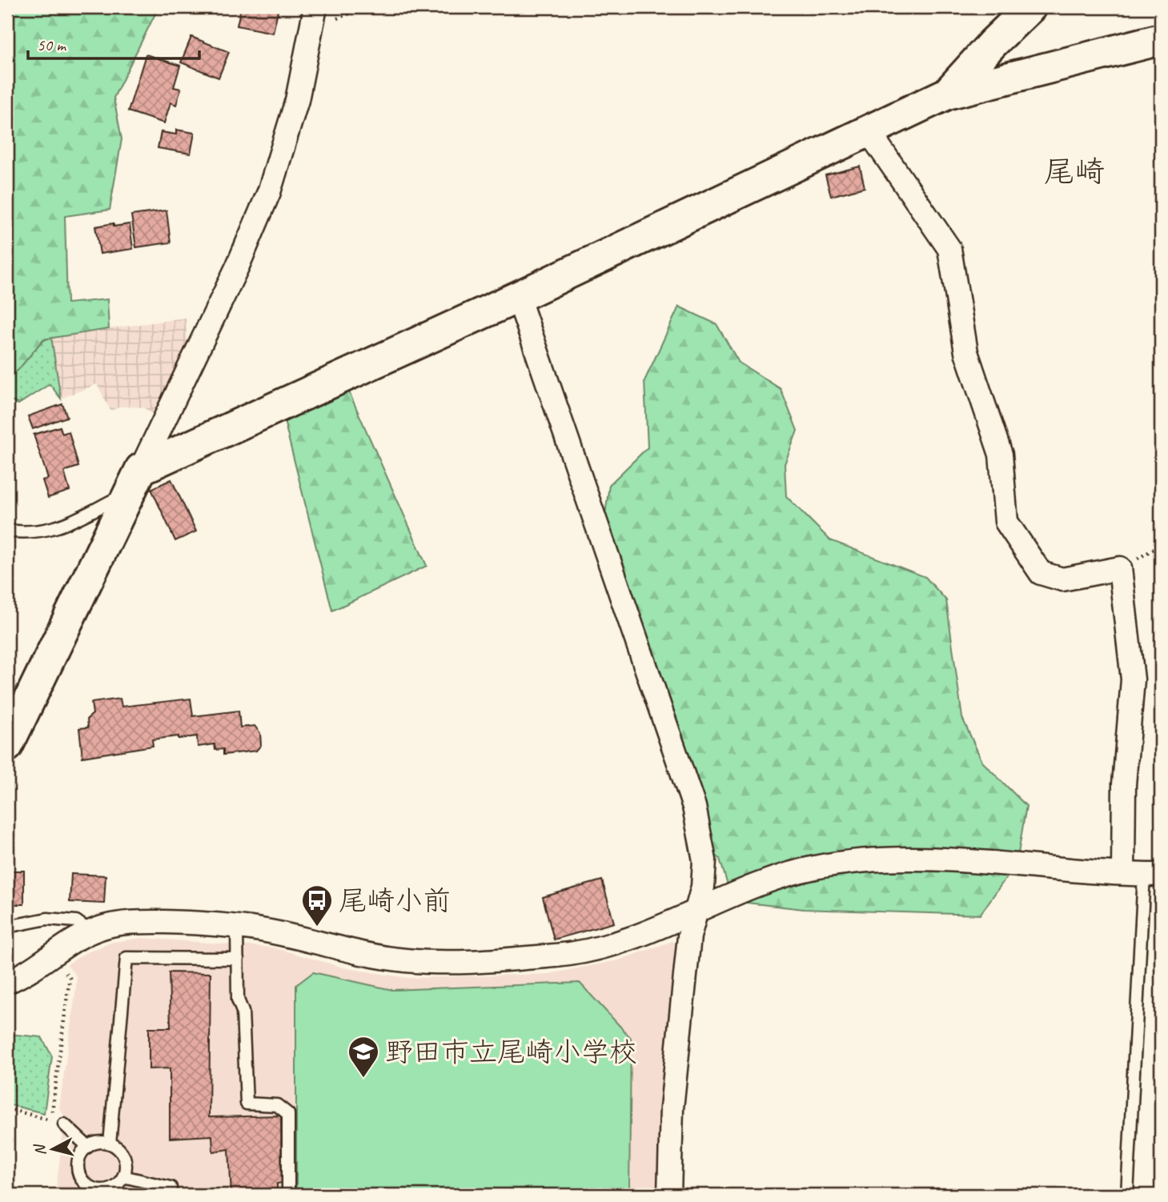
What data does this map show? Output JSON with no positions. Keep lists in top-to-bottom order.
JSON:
{
  "districts": ["尾崎"],
  "places": {
    "bus stop": ["尾崎小前"],
    "school or university": ["野田市立尾崎小学校"]
  },
  "scale_bar": "50 m",
  "north": "left"
}
